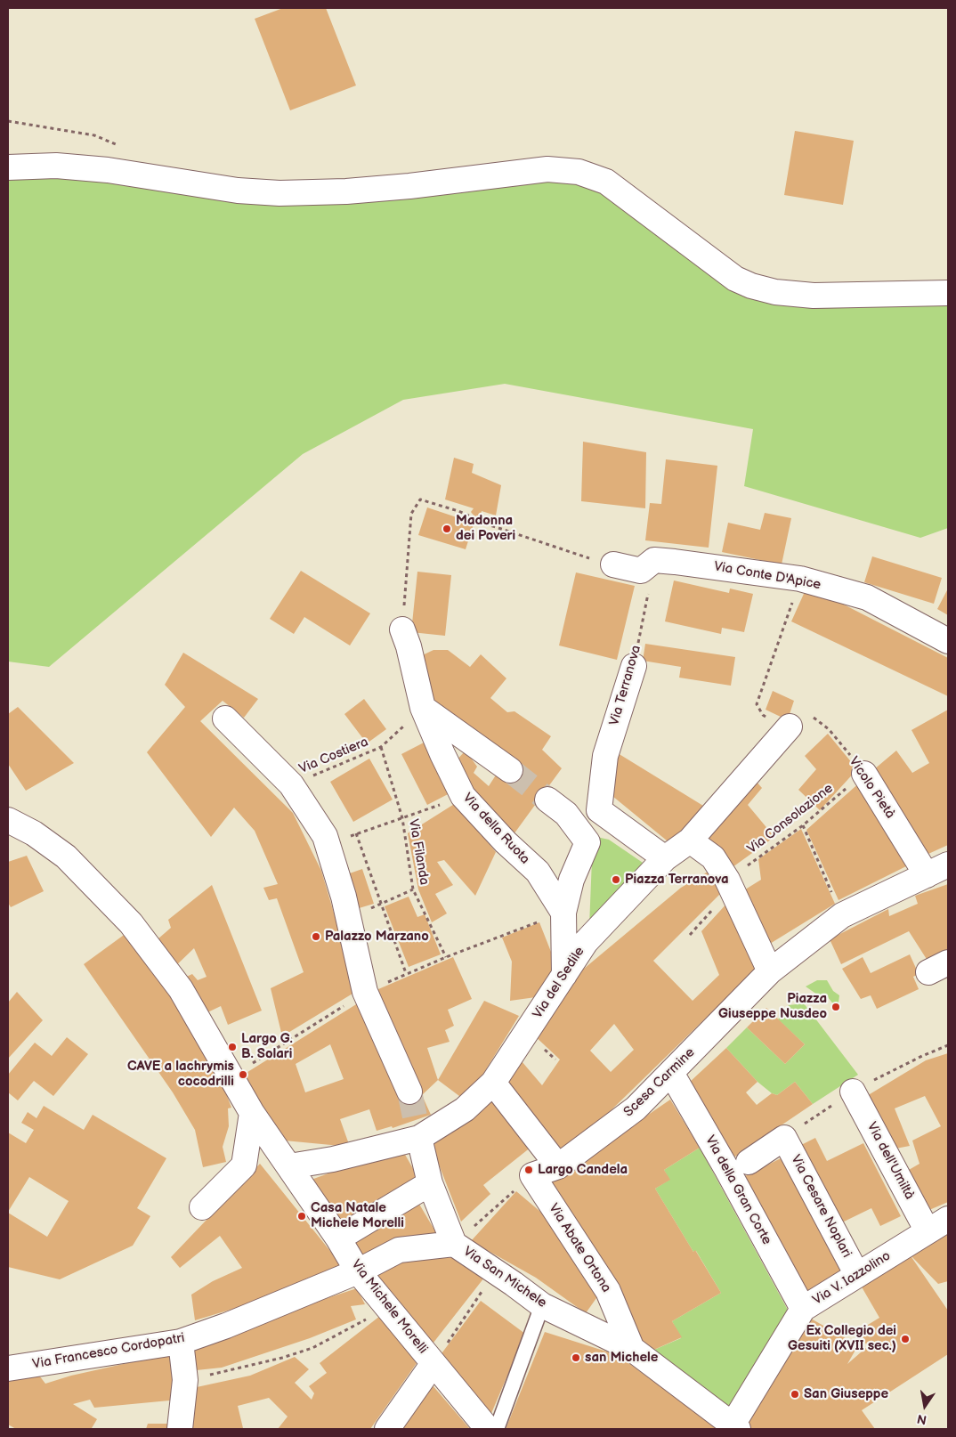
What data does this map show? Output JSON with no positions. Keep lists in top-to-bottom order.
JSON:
{
  "streets": {
    "street": [
      "Via Conte D'Apice",
      "Via Terranova",
      "Vicolo Pietà",
      "Via della Ruota",
      "Via del Sedile",
      "Scesa Carmine",
      "Via dell'Umiltà",
      "Via della Gran Corte",
      "Via Cesare Noplari",
      "Via Abate Ortona",
      "Via San Michele",
      "Via V. Iazzolino",
      "Via Michele Morelli",
      "Via Francesco Cordopatri"
    ],
    "path": ["Via Costiera", "Via Consolazione", "Via Filanda"]
  },
  "crossings": [
    ["Via Conte D'Apice", "Via Terranova"],
    ["Via Terranova", "Via del Sedile"],
    ["Via Costiera", "Via della Ruota"],
    ["Via Costiera", "Via Filanda"],
    ["Vicolo Pietà", "Via Consolazione"],
    ["Vicolo Pietà", "Scesa Carmine"],
    ["Via del Sedile", "Via San Michele"],
    ["Via del Sedile", "Via Michele Morelli"],
    ["Scesa Carmine", "Via della Gran Corte"],
    ["Scesa Carmine", "Via Abate Ortona"],
    ["Via dell'Umiltà", "Via V. Iazzolino"],
    ["Via della Gran Corte", "Via V. Iazzolino"],
    ["Via Cesare Noplari", "Via V. Iazzolino"],
    ["Via Abate Ortona", "Via San Michele"],
    ["Via San Michele", "Via V. Iazzolino"],
    ["Via Michele Morelli", "Via Francesco Cordopatri"]
  ],
  "places": [
    "Madonna dei Poveri",
    "Piazza Terranova",
    "Palazzo Marzano",
    "Piazza Giuseppe Nusdeo",
    "Largo G. B. Solari",
    "CAVE a lachrymis cocodrilli",
    "Largo Candela",
    "Casa Natale Michele Morelli",
    "Ex Collegio dei Gesuiti (XVII sec.)",
    "san Michele",
    "San Giuseppe"
  ],
  "north": "bottom"
}
